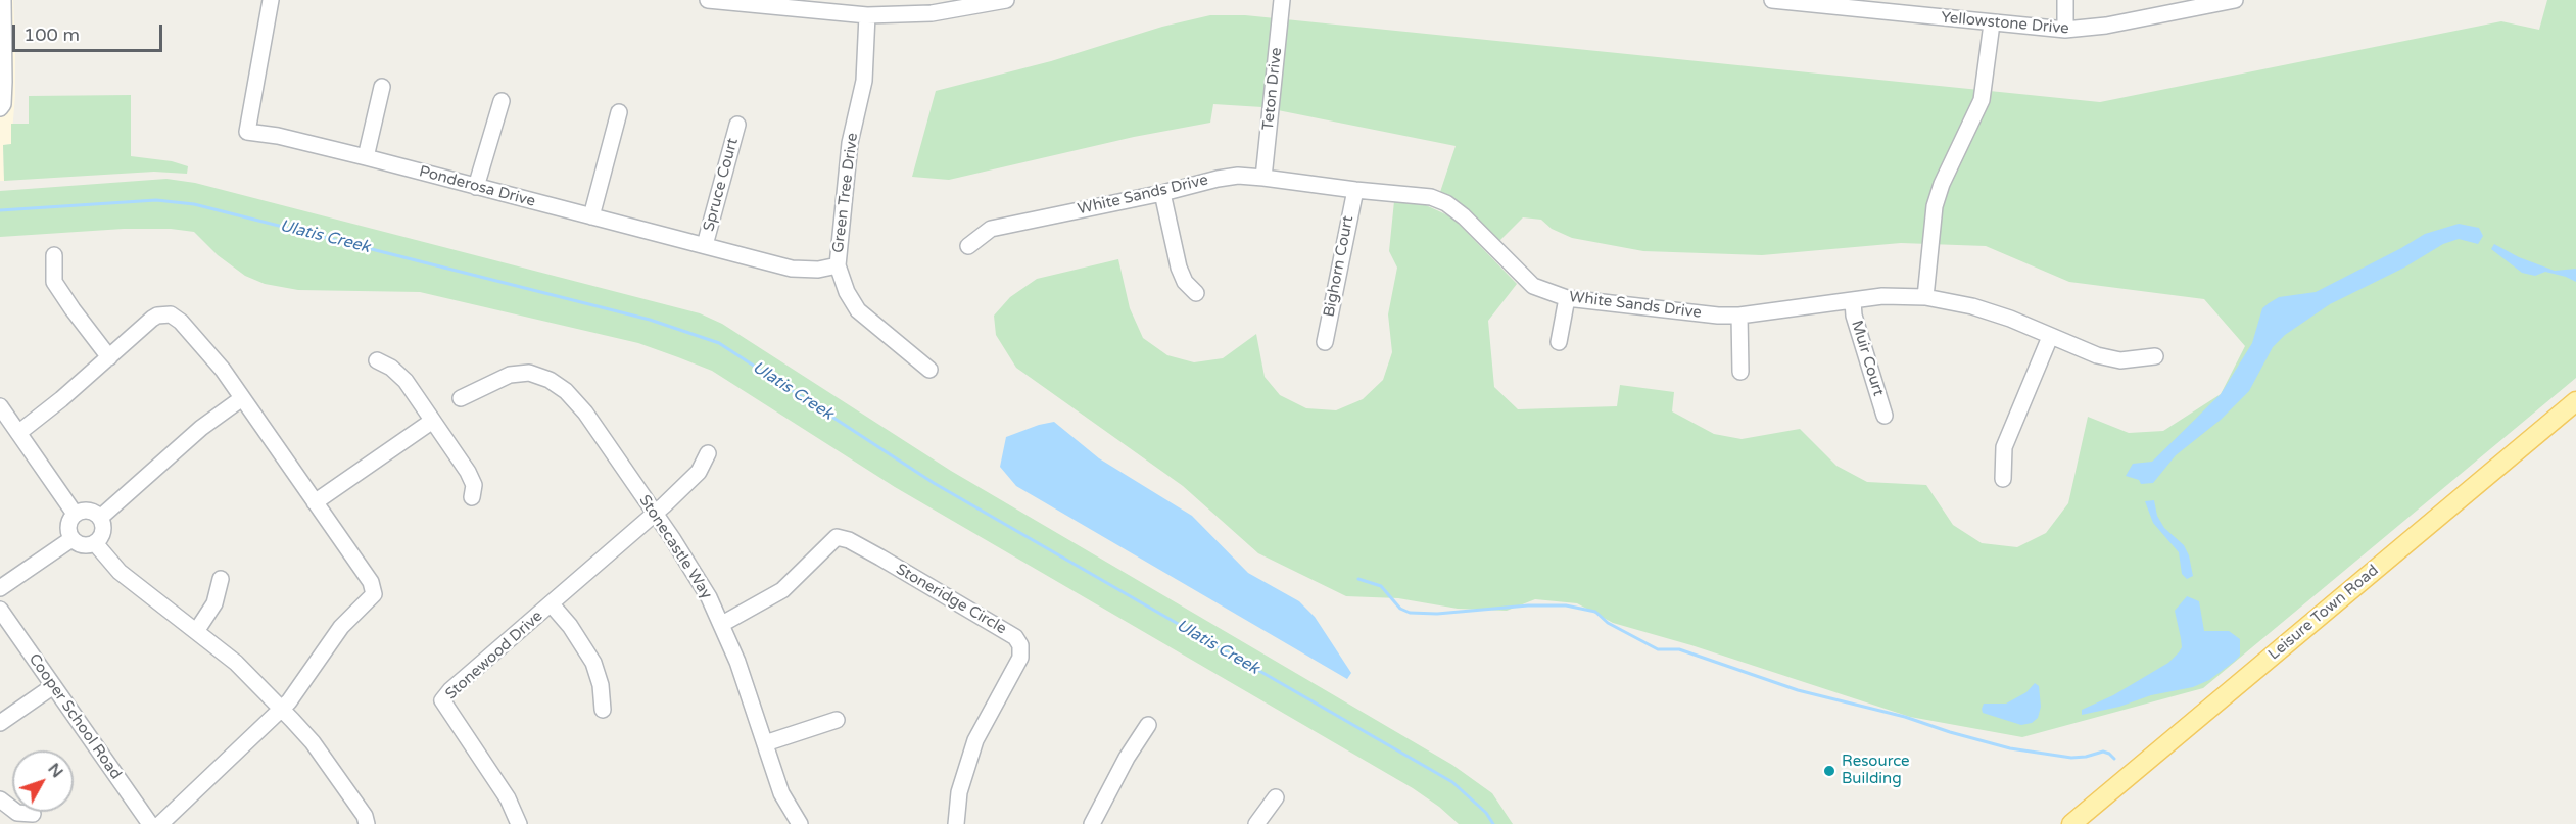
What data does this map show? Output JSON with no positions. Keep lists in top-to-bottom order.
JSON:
{
  "streets": {
    "main road": ["Leisure Town Road"],
    "street": [
      "Yellowstone Drive",
      "Teton Drive",
      "Spruce Court",
      "Ponderosa Drive",
      "Green Tree Drive",
      "White Sands Drive",
      "Bighorn Court",
      "Muir Court",
      "Stonecastle Way",
      "Stoneridge Circle",
      "Stonewood Drive",
      "Cooper School Road"
    ]
  },
  "crossings": [
    ["Teton Drive", "White Sands Drive"],
    ["Spruce Court", "Ponderosa Drive"],
    ["Ponderosa Drive", "Green Tree Drive"],
    ["White Sands Drive", "Bighorn Court"],
    ["White Sands Drive", "Muir Court"],
    ["Stonecastle Way", "Stoneridge Circle"],
    ["Stonecastle Way", "Stonewood Drive"]
  ],
  "water": ["Ulatis Creek"],
  "places": ["Resource Building"],
  "scale_bar": "100 m",
  "north": "top right"
}
